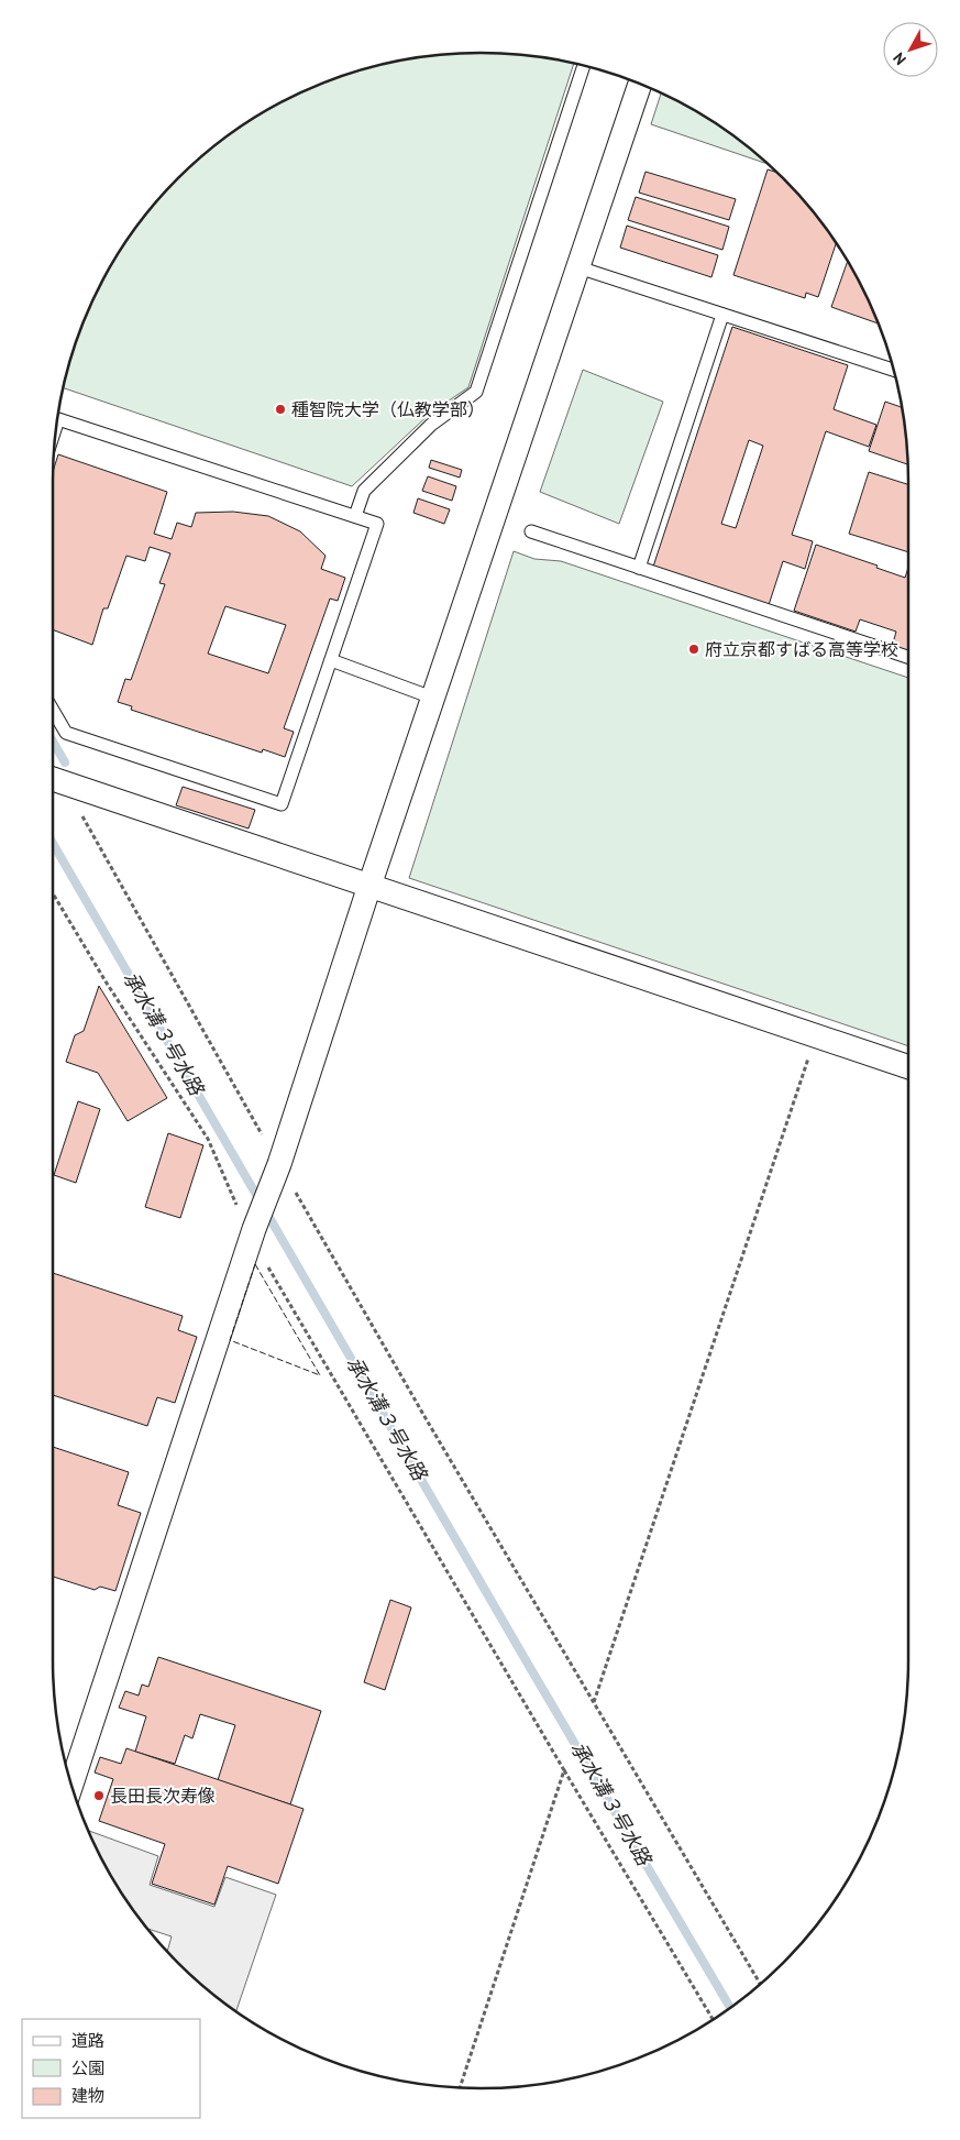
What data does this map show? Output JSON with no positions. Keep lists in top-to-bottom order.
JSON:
{
  "water": ["承水溝３号水路"],
  "places": ["種智院大学（仏教学部）", "府立京都すばる高等学校", "長田長次寿像"],
  "legend": ["道路", "公園", "建物"],
  "north": "bottom left"
}
